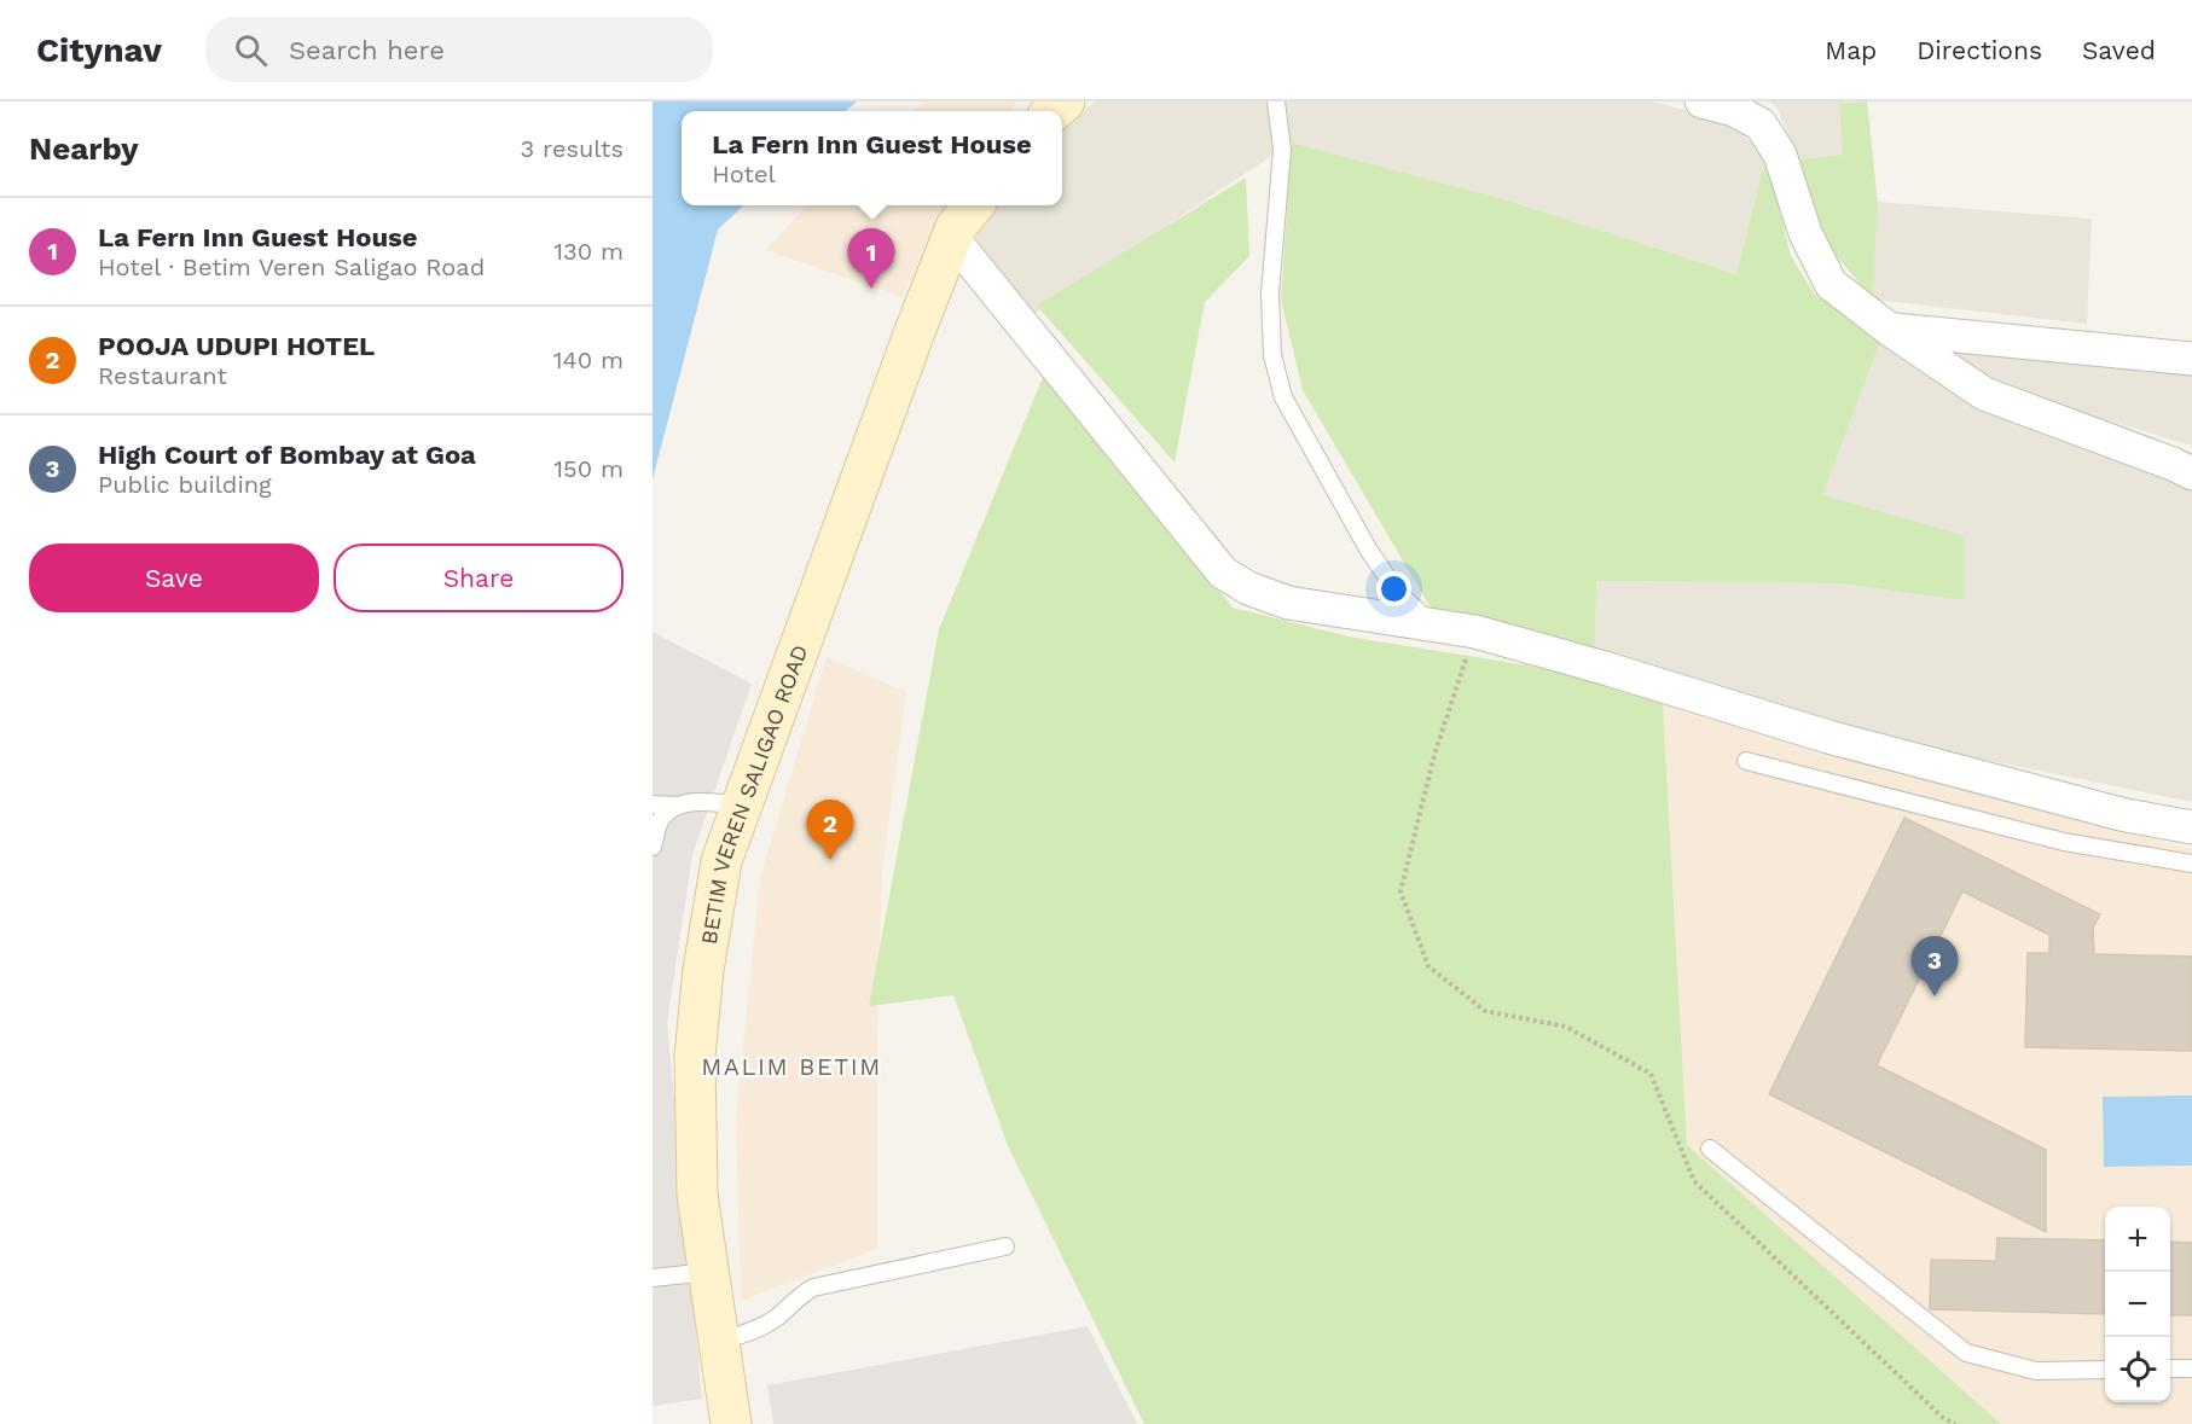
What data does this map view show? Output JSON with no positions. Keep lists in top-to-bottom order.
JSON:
{
  "streets": {
    "main road": ["BETIM VEREN SALIGAO ROAD"]
  },
  "districts": ["MALIM BETIM"],
  "page": {
    "header": "Citynav",
    "search": "Search here",
    "nav": ["Map", "Directions", "Saved"],
    "heading": ["Nearby", "3 results"],
    "popup": ["La Fern Inn Guest House", "Hotel"],
    "list": [
      {
        "mark": "1",
        "name": "La Fern Inn Guest House",
        "note": "Hotel · Betim Veren Saligao Road",
        "value": "130 m"
      },
      {
        "mark": "2",
        "name": "POOJA UDUPI HOTEL",
        "note": "Restaurant",
        "value": "140 m"
      },
      {
        "mark": "3",
        "name": "High Court of Bombay at Goa",
        "note": "Public building",
        "value": "150 m"
      }
    ],
    "pins": ["1", "2", "3"],
    "buttons": ["Save", "Share"],
    "map_buttons": ["+", "−"]
  }
}
